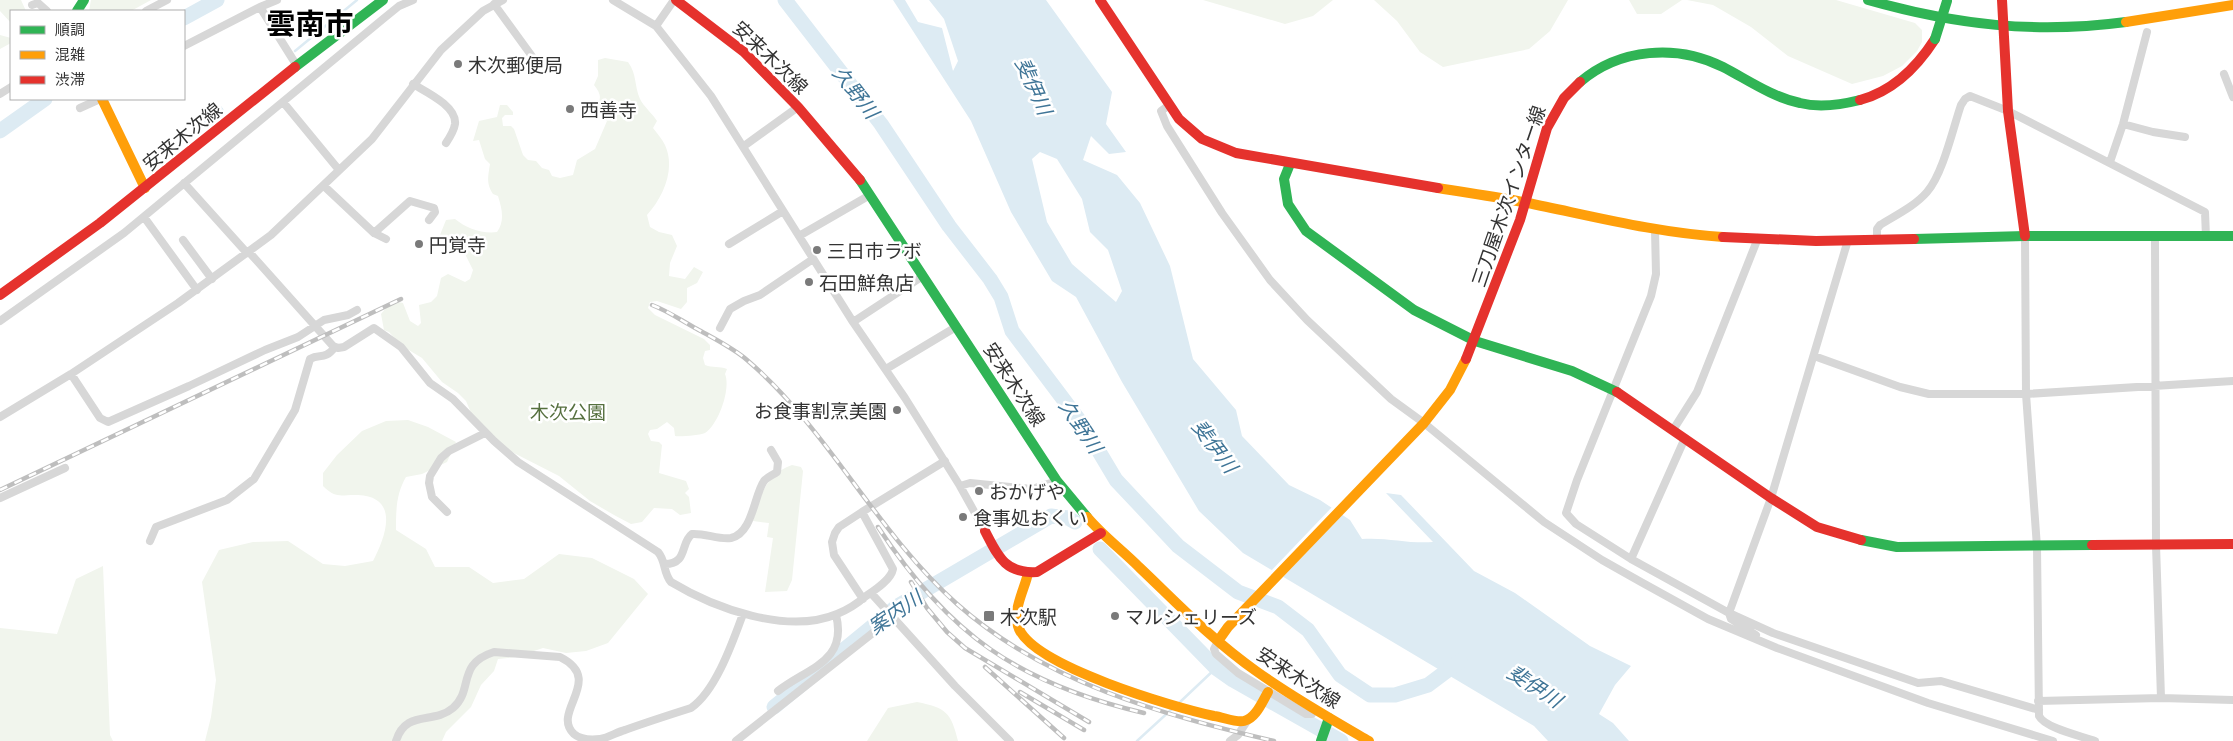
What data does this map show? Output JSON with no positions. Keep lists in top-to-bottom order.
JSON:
{
  "streets": {
    "main road": ["安来木次線", "三刀屋木次インター線"]
  },
  "crossings": [
    ["安来木次線", "三刀屋木次インター線"]
  ],
  "districts": ["雲南市"],
  "water": ["斐伊川", "久野川", "案内川"],
  "parks": ["木次公園"],
  "places": {
    "other": [
      "木次郵便局",
      "西善寺",
      "円覚寺",
      "三日市ラボ",
      "石田鮮魚店",
      "お食事割烹美園",
      "おかげや",
      "食事処おくい",
      "マルシェリーズ"
    ],
    "transit": ["木次駅"]
  },
  "legend": ["順調", "混雑", "渋滞"]
}
